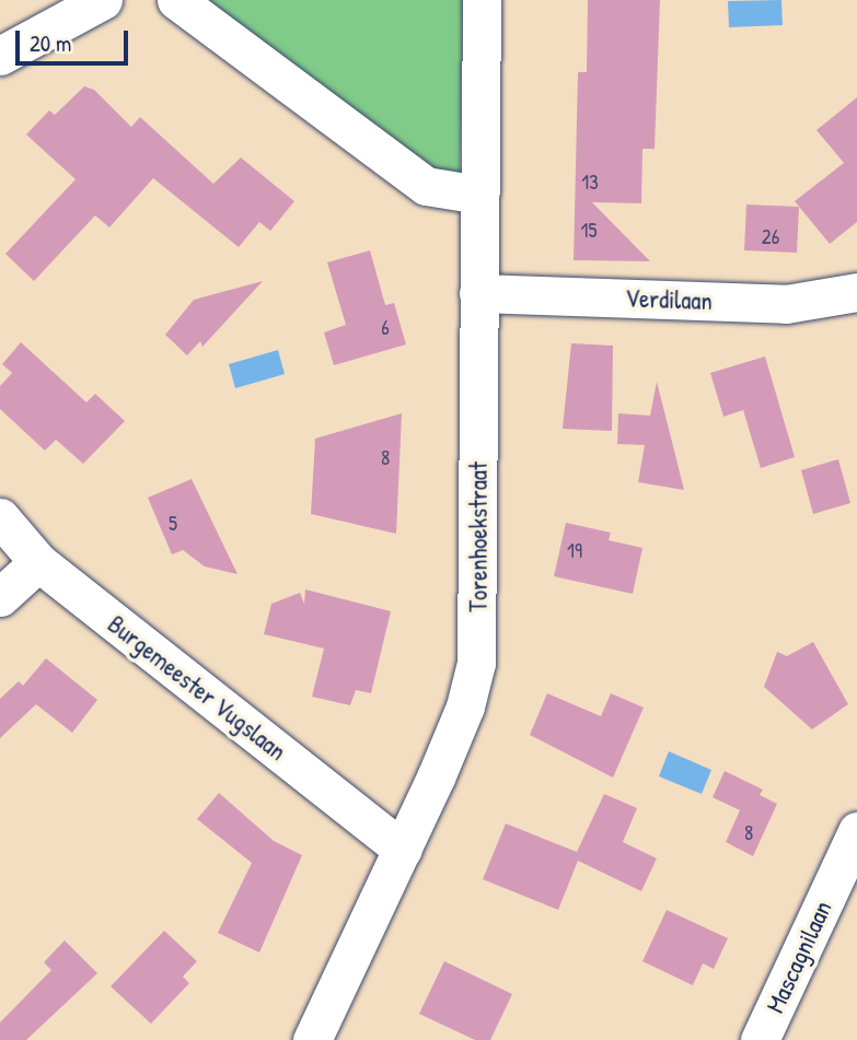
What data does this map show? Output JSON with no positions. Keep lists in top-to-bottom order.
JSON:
{
  "streets": {
    "street": [
      "Verdilaan",
      "Torenhoekstraat",
      "Burgemeester Vugslaan",
      "Mascagnilaan"
    ]
  },
  "crossings": [
    ["Verdilaan", "Torenhoekstraat"],
    ["Torenhoekstraat", "Burgemeester Vugslaan"]
  ],
  "house_numbers": [
    "13",
    "15",
    "26",
    "6",
    "8",
    "5",
    "19",
    "8"
  ],
  "scale_bar": "20 m"
}
